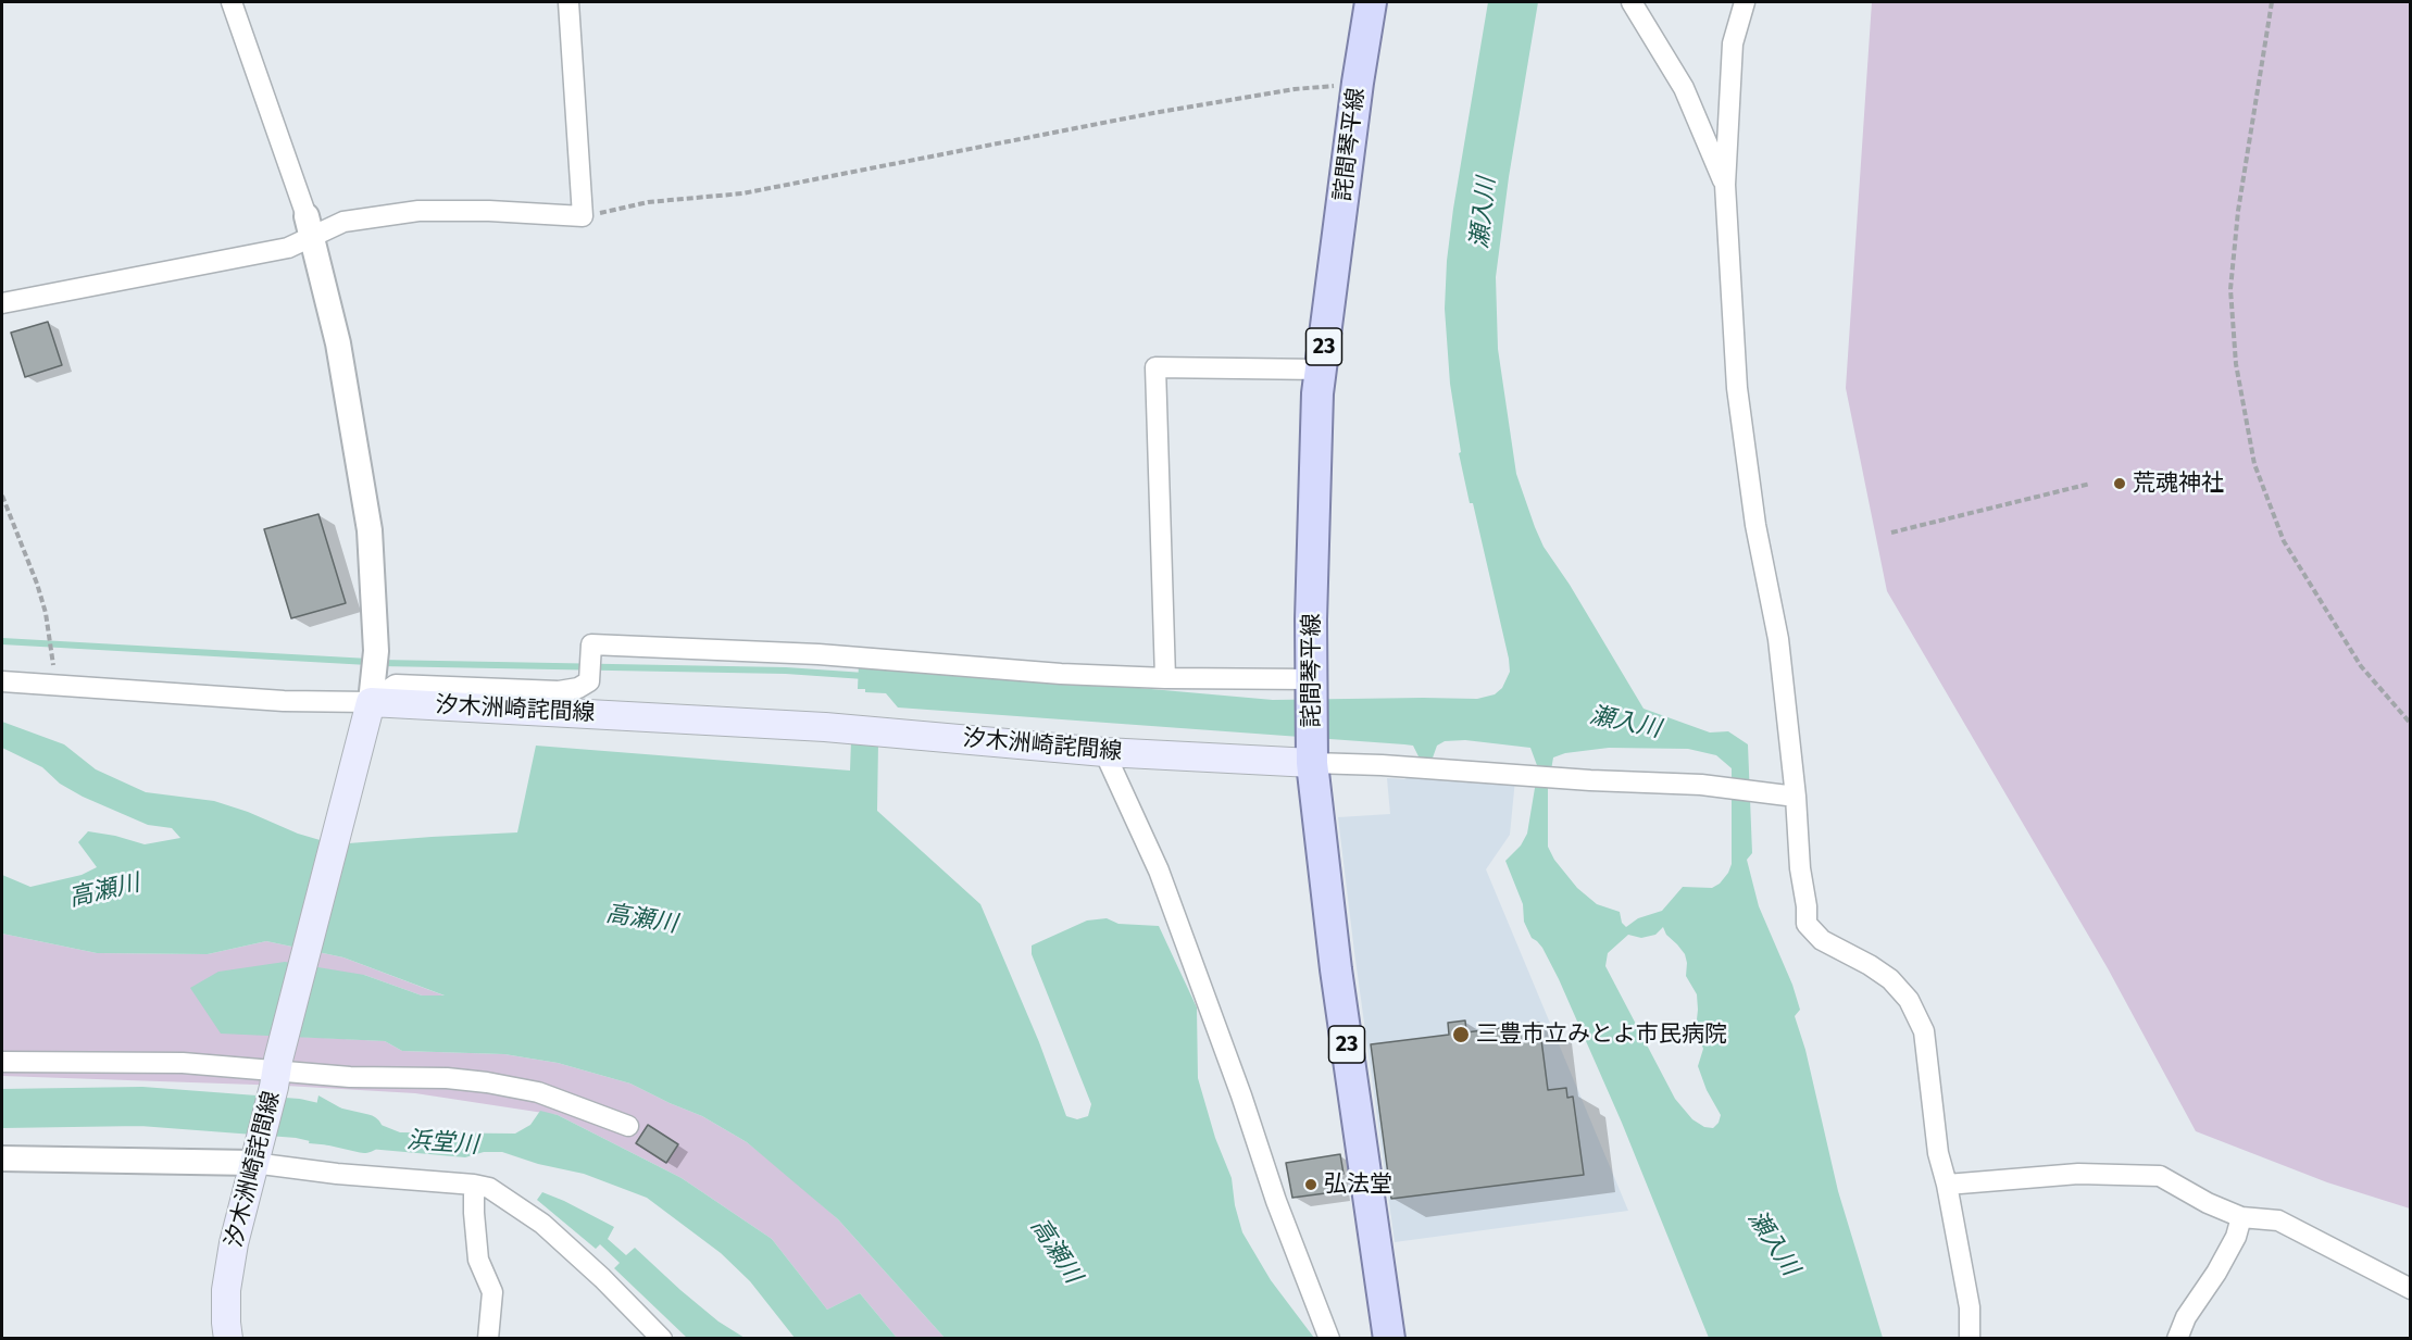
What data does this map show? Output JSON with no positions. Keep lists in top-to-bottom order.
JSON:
{
  "streets": {
    "main road": ["詫間琴平線", "23", "汐木洲崎詫間線"]
  },
  "crossings": [
    ["詫間琴平線", "汐木洲崎詫間線"]
  ],
  "water": ["瀬入川", "高瀬川", "浜堂川"],
  "places": ["荒魂神社", "三豊市立みとよ市民病院", "弘法堂"]
}
